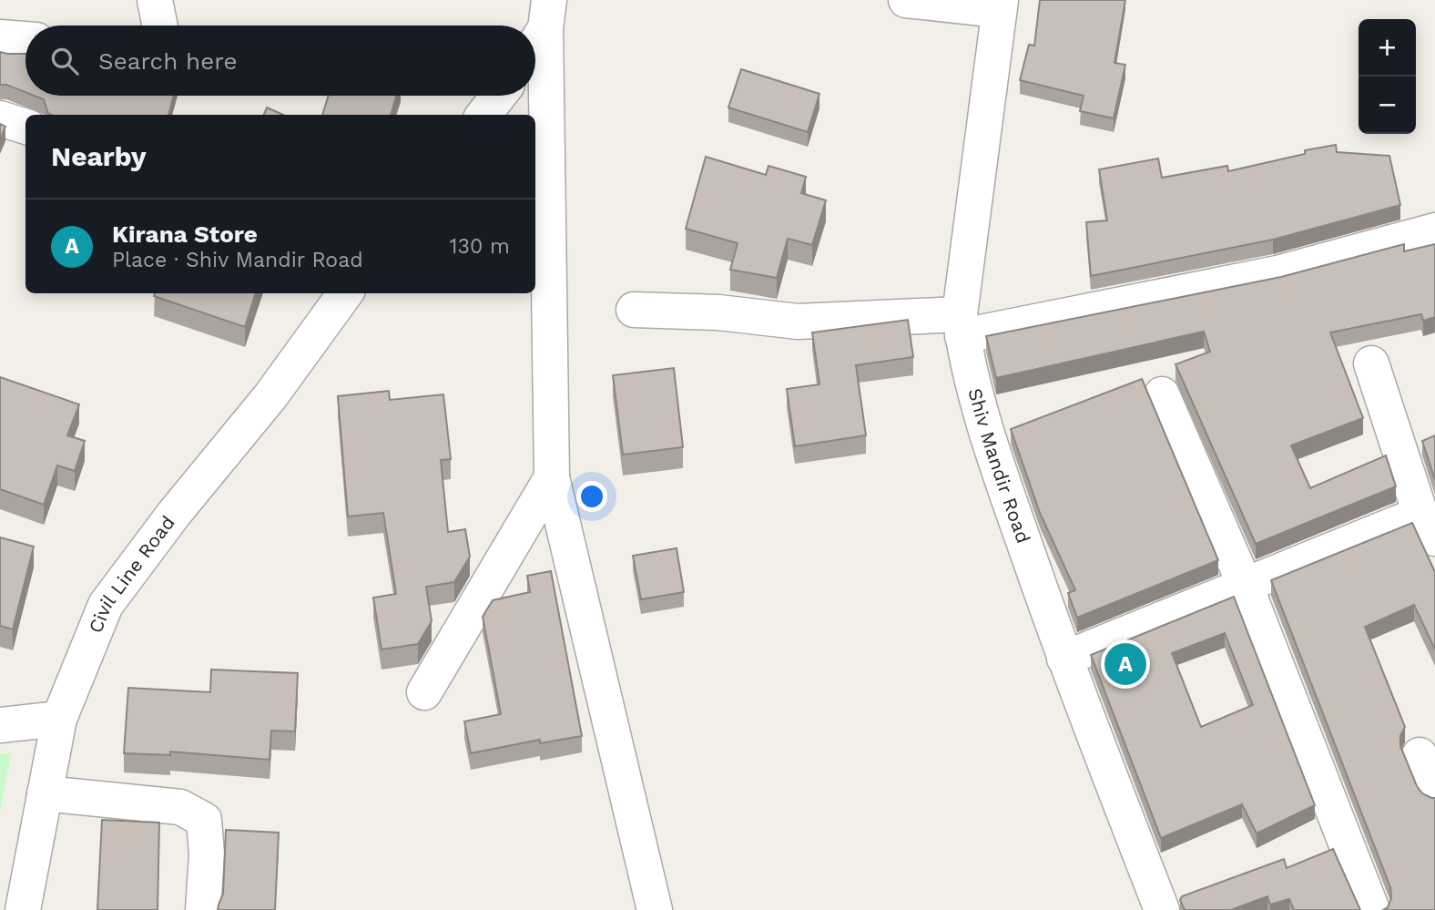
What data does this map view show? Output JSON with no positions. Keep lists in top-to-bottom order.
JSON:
{
  "streets": {
    "street": ["Shiv Mandir Road", "Civil Line Road"]
  },
  "page": {
    "map_buttons": ["+", "−"],
    "search": "Search here",
    "heading": "Nearby",
    "list": [
      {
        "mark": "A",
        "name": "Kirana Store",
        "note": "Place · Shiv Mandir Road",
        "value": "130 m"
      }
    ],
    "pins": "A"
  }
}
